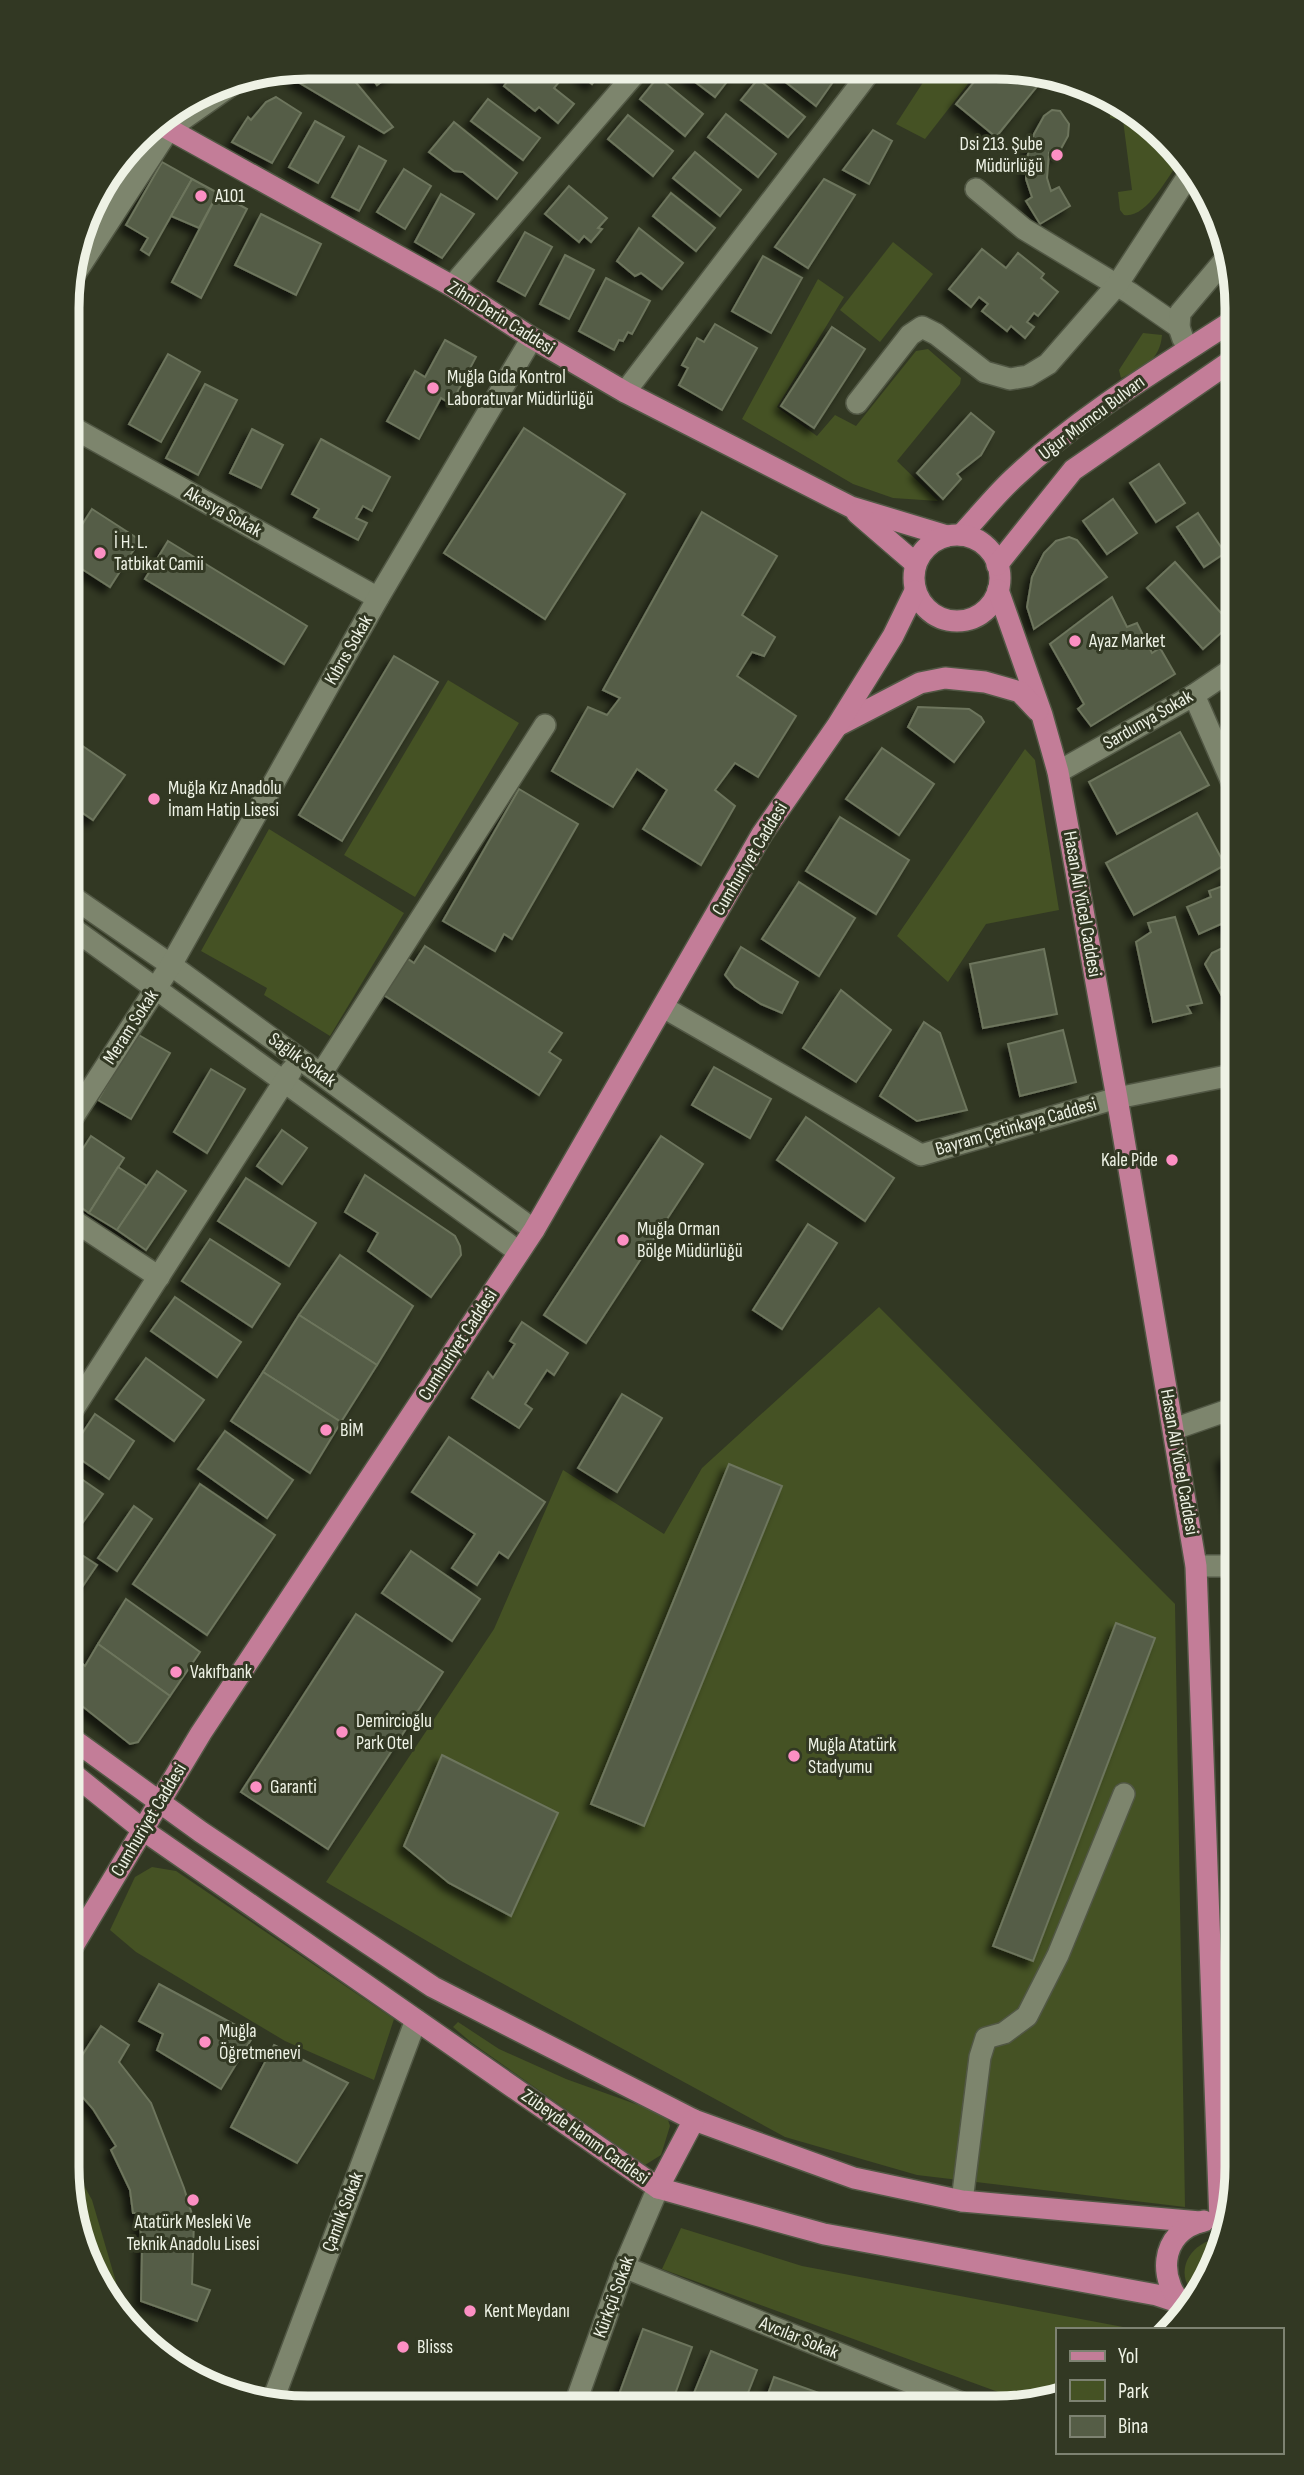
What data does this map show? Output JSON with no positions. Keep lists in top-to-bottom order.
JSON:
{
  "streets": {
    "main road": [
      "Zihni Derin Caddesi",
      "Uğur Mumcu Bulvarı",
      "Cumhuriyet Caddesi",
      "Hasan Ali Yücel Caddesi",
      "Zübeyde Hanım Caddesi"
    ],
    "street": [
      "Akasya Sokak",
      "Kıbrıs Sokak",
      "Sardunya Sokak",
      "Meram Sokak",
      "Sağlık Sokak",
      "Bayram Çetinkaya Caddesi",
      "Çamlık Sokak",
      "Kürkçü Sokak",
      "Avcılar Sokak"
    ]
  },
  "crossings": [
    ["Zihni Derin Caddesi", "Kıbrıs Sokak"],
    ["Uğur Mumcu Bulvarı", "Cumhuriyet Caddesi"],
    ["Uğur Mumcu Bulvarı", "Hasan Ali Yücel Caddesi"],
    ["Akasya Sokak", "Kıbrıs Sokak"],
    ["Kıbrıs Sokak", "Meram Sokak"],
    ["Kıbrıs Sokak", "Sağlık Sokak"],
    ["Sardunya Sokak", "Hasan Ali Yücel Caddesi"],
    ["Cumhuriyet Caddesi", "Hasan Ali Yücel Caddesi"],
    ["Cumhuriyet Caddesi", "Sağlık Sokak"],
    ["Cumhuriyet Caddesi", "Bayram Çetinkaya Caddesi"],
    ["Cumhuriyet Caddesi", "Zübeyde Hanım Caddesi"],
    ["Hasan Ali Yücel Caddesi", "Bayram Çetinkaya Caddesi"],
    ["Meram Sokak", "Sağlık Sokak"],
    ["Zübeyde Hanım Caddesi", "Çamlık Sokak"],
    ["Zübeyde Hanım Caddesi", "Kürkçü Sokak"],
    ["Kürkçü Sokak", "Avcılar Sokak"]
  ],
  "places": [
    "Dsi 213. Şube Müdürlüğü",
    "A101",
    "Muğla Gıda Kontrol Laboratuvar Müdürlüğü",
    "İ H. L. Tatbikat Camii",
    "Ayaz Market",
    "Muğla Kız Anadolu İmam Hatip Lisesi",
    "Kale Pide",
    "Muğla Orman Bölge Müdürlüğü",
    "BİM",
    "Vakıfbank",
    "Demircioğlu Park Otel",
    "Muğla Atatürk Stadyumu",
    "Garanti",
    "Muğla Öğretmenevi",
    "Atatürk Mesleki Ve Teknik Anadolu Lisesi",
    "Kent Meydanı",
    "Blisss"
  ],
  "legend": ["Yol", "Park", "Bina"]
}
